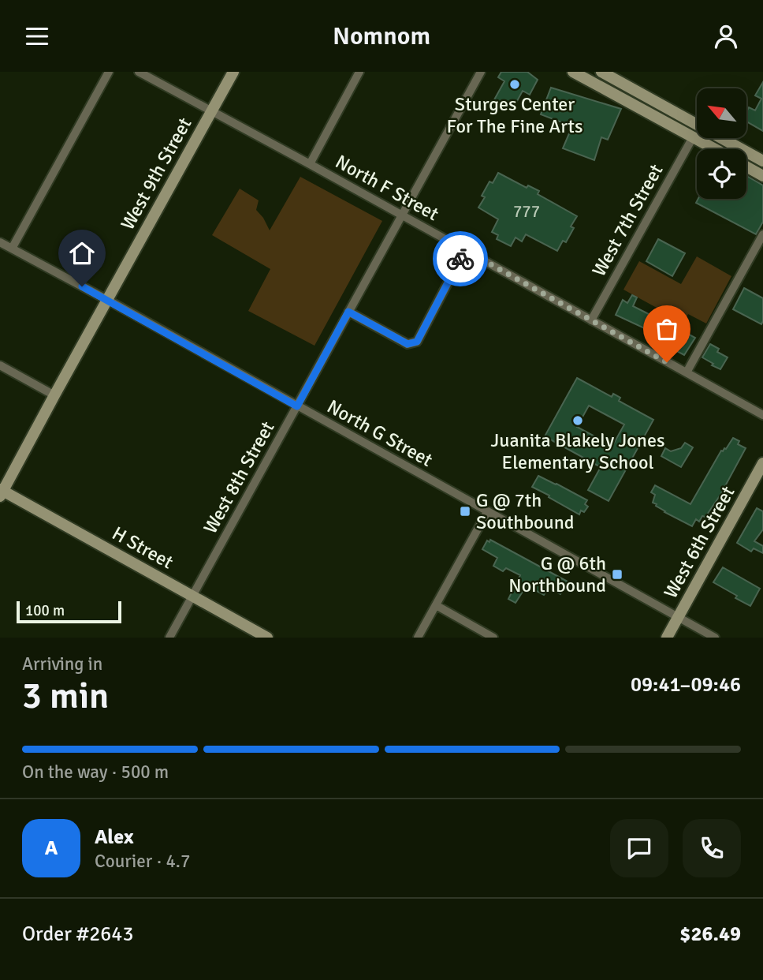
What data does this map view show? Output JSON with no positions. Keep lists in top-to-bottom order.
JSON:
{
  "streets": {
    "street": [
      "West 9th Street",
      "North F Street",
      "West 7th Street",
      "North G Street",
      "West 8th Street",
      "West 6th Street",
      "H Street"
    ]
  },
  "crossings": [
    ["West 9th Street", "North F Street"],
    ["West 9th Street", "North G Street"],
    ["West 9th Street", "H Street"],
    ["North F Street", "West 7th Street"],
    ["North F Street", "West 8th Street"],
    ["North G Street", "West 8th Street"],
    ["North G Street", "West 6th Street"],
    ["West 8th Street", "H Street"]
  ],
  "places": {
    "other": ["Sturges Center For The Fine Arts", "Juanita Blakely Jones Elementary School"],
    "transit": ["G @ 7th Southbound", "G @ 6th Northbound"]
  },
  "house_numbers": ["777"],
  "scale_bar": "100 m",
  "north": "top left",
  "page": {
    "header": "Nomnom",
    "scale": "100 m",
    "heading": ["3 min", "Arriving in", "09:41–09:46"],
    "panel": [
      "Alex",
      "Courier · 4.7",
      "Order #2643",
      "$26.49"
    ],
    "bar": "On the way · 500 m",
    "round": "A"
  }
}
